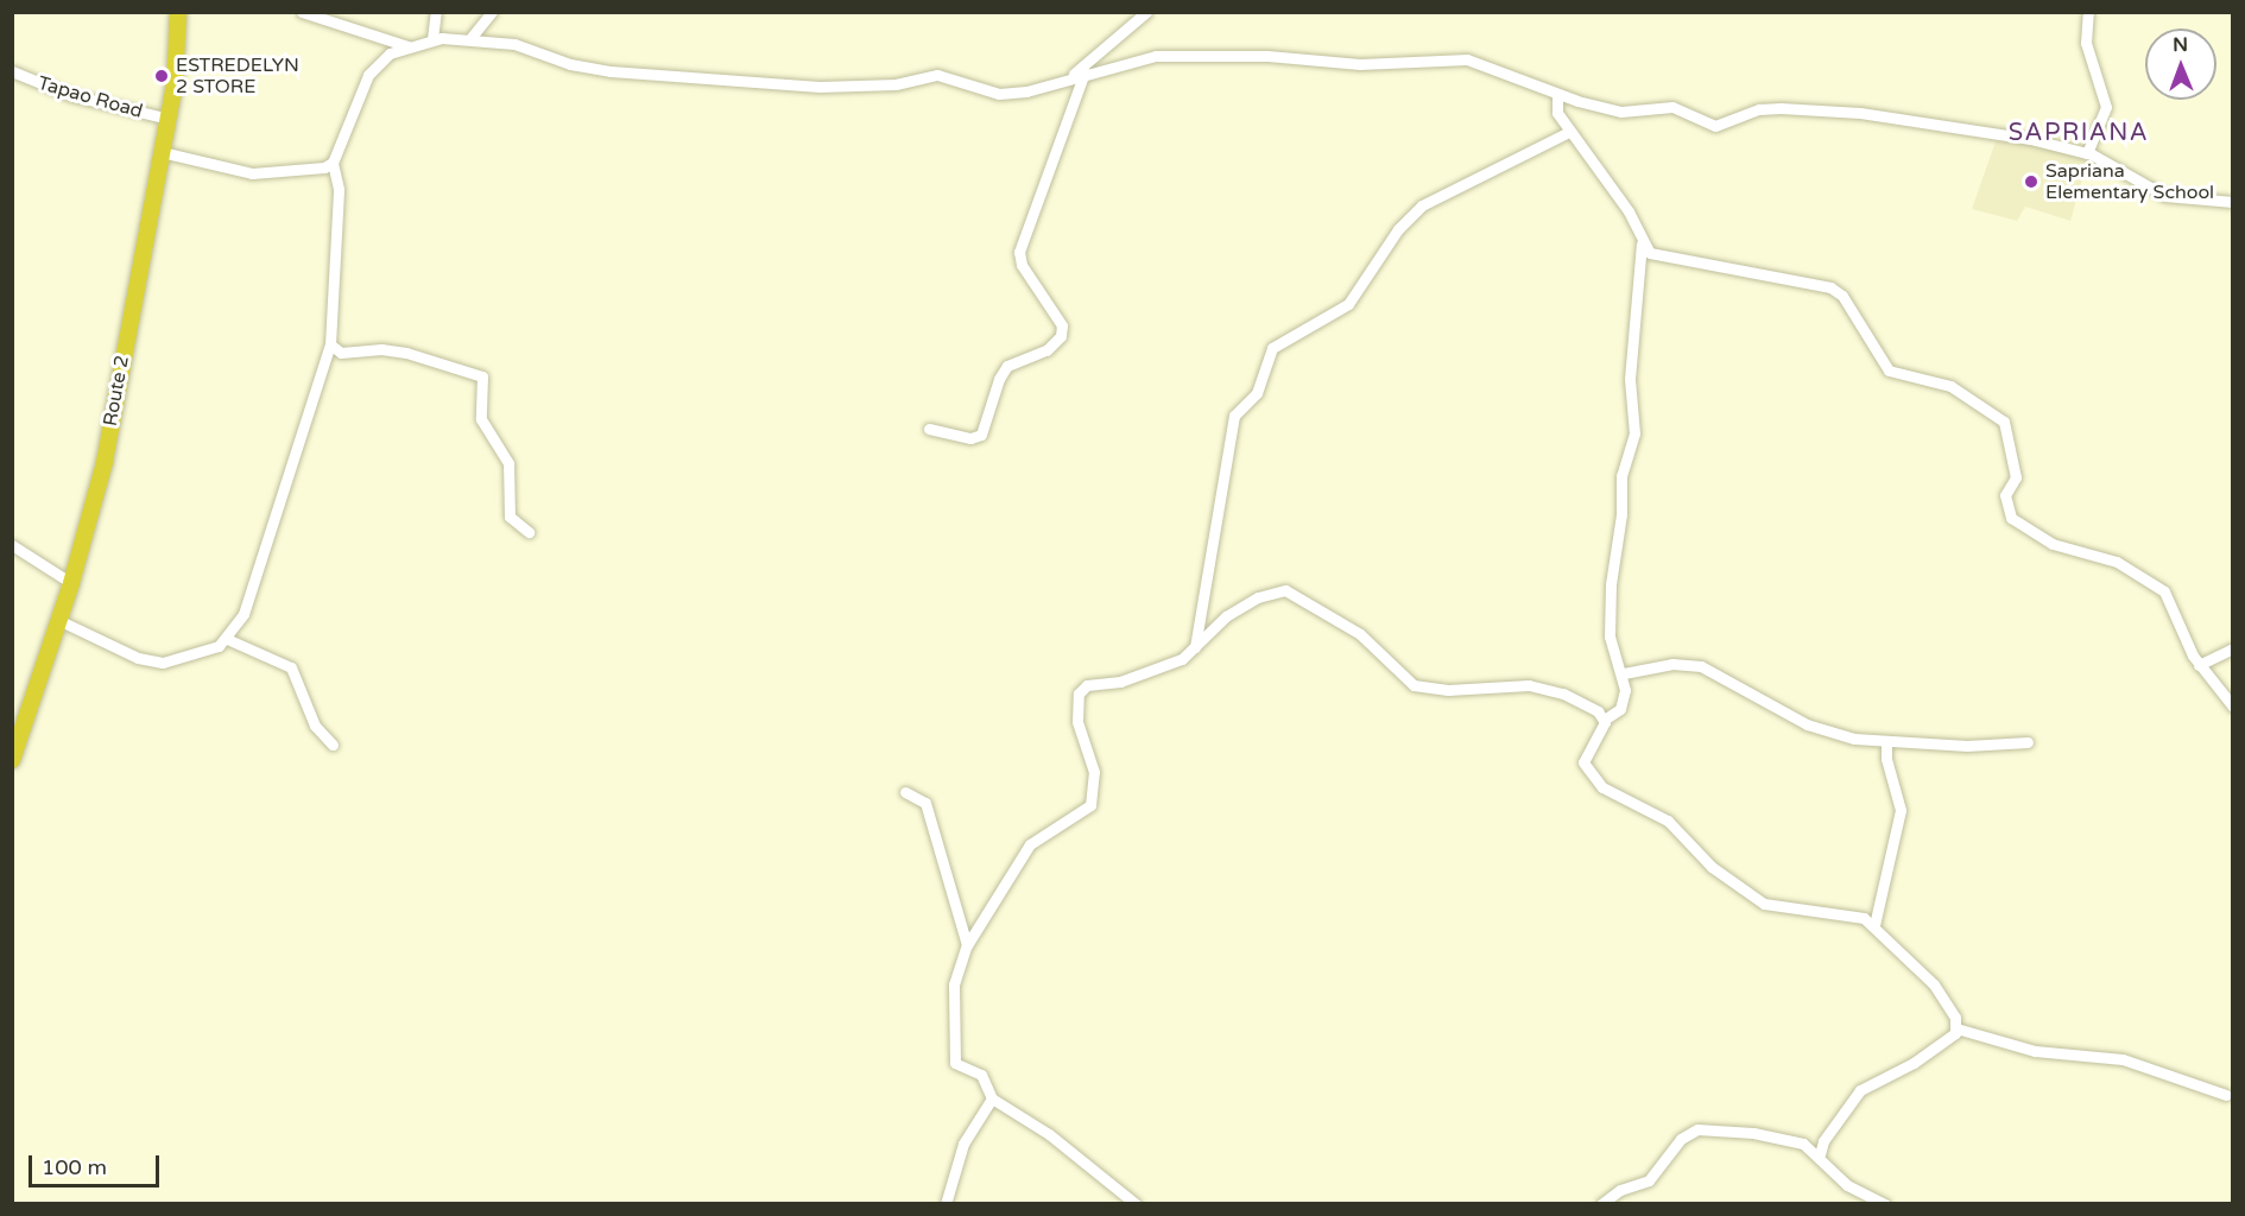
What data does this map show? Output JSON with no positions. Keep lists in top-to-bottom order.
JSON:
{
  "streets": {
    "highway": ["Route 2"],
    "street": ["Tapao Road"]
  },
  "crossings": [
    ["Tapao Road", "Route 2"]
  ],
  "districts": ["SAPRIANA"],
  "places": ["ESTREDELYN 2 STORE", "Sapriana Elementary School"],
  "scale_bar": "100 m",
  "north": "top"
}
